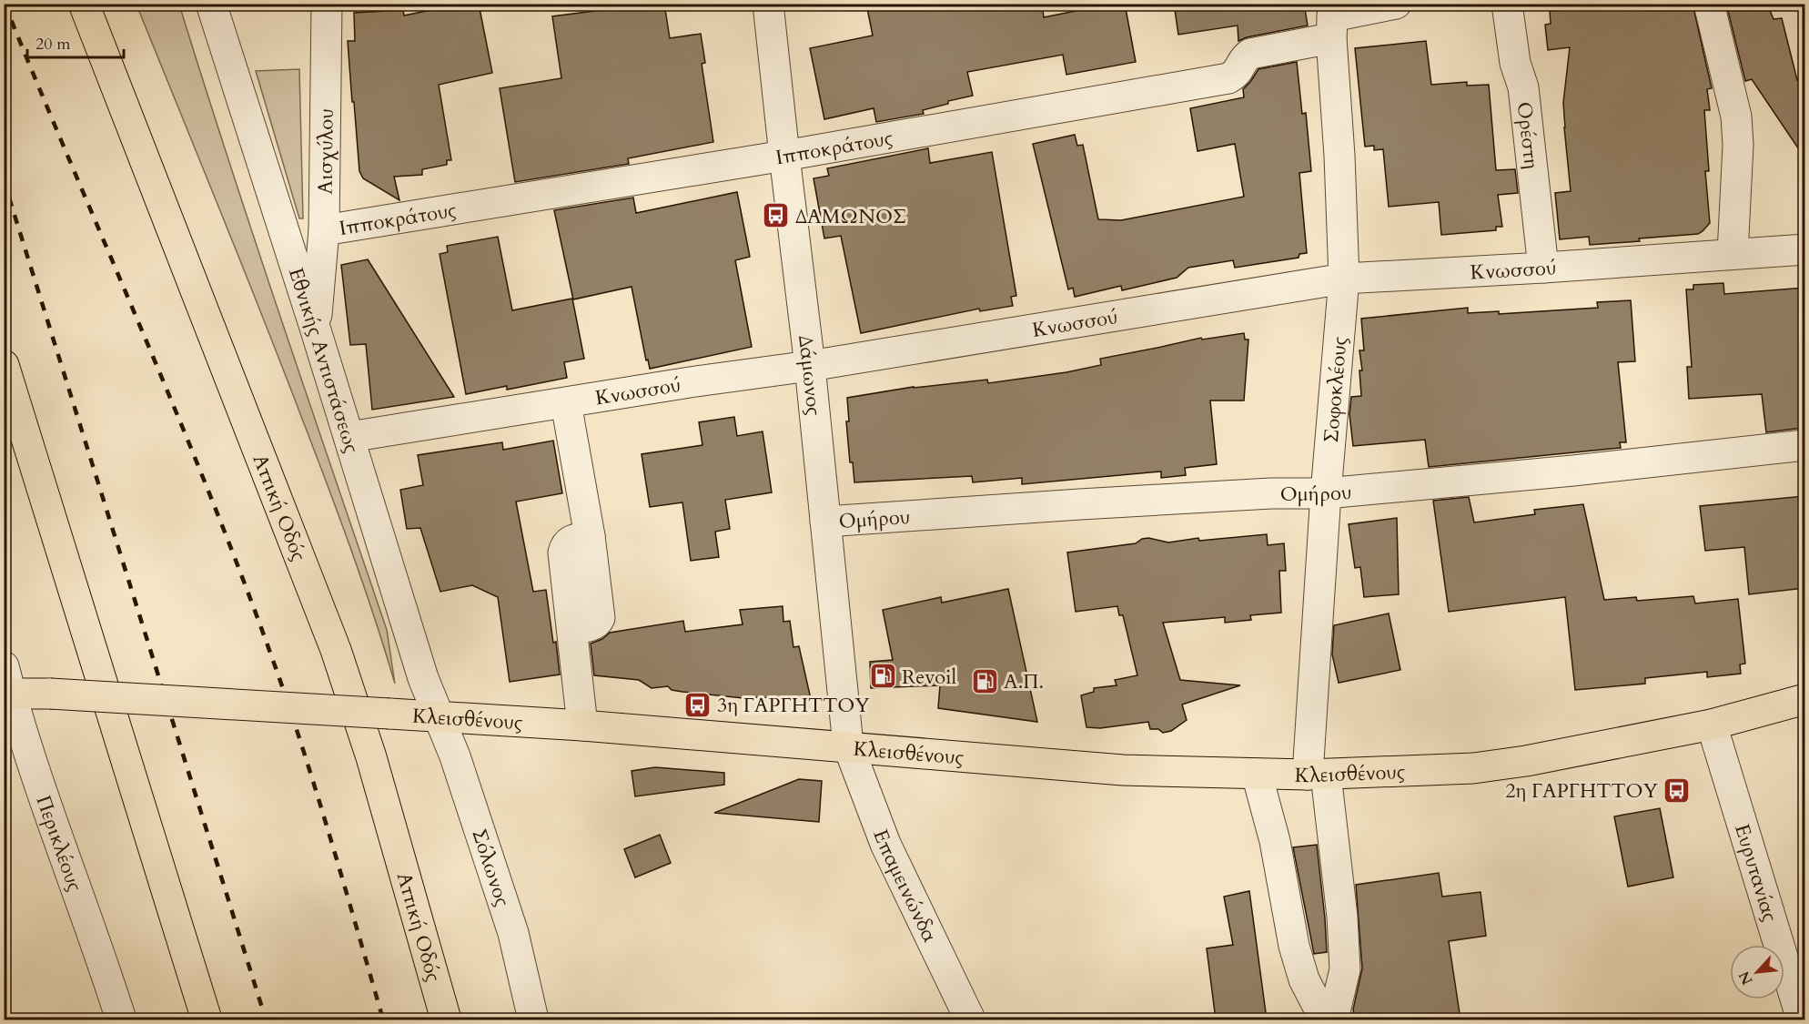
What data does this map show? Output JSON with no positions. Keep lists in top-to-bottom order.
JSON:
{
  "streets": {
    "main road": ["Αττική Οδός", "Κλεισθένους"],
    "street": [
      "Ορέστη",
      "Ιπποκράτους",
      "Αισχύλου",
      "Κνωσσού",
      "Εθνικής Αντιστάσεως",
      "Δάμωνος",
      "Σοφοκλέους",
      "Ομήρου",
      "Περικλέους",
      "Σόλωνος",
      "Ευρυτανίας",
      "Επαμεινώνδα"
    ]
  },
  "crossings": [
    ["Ορέστη", "Κνωσσού"],
    ["Ιπποκράτους", "Αισχύλου"],
    ["Ιπποκράτους", "Δάμωνος"],
    ["Ιπποκράτους", "Σοφοκλέους"],
    ["Αισχύλου", "Εθνικής Αντιστάσεως"],
    ["Κνωσσού", "Εθνικής Αντιστάσεως"],
    ["Κνωσσού", "Δάμωνος"],
    ["Κνωσσού", "Σοφοκλέους"],
    ["Εθνικής Αντιστάσεως", "Κλεισθένους"],
    ["Εθνικής Αντιστάσεως", "Σόλωνος"],
    ["Δάμωνος", "Ομήρου"],
    ["Δάμωνος", "Κλεισθένους"],
    ["Δάμωνος", "Επαμεινώνδα"],
    ["Σοφοκλέους", "Ομήρου"],
    ["Σοφοκλέους", "Κλεισθένους"],
    ["Κλεισθένους", "Περικλέους"],
    ["Κλεισθένους", "Σόλωνος"],
    ["Κλεισθένους", "Ευρυτανίας"],
    ["Κλεισθένους", "Επαμεινώνδα"]
  ],
  "places": {
    "bus stop": ["ΔΑΜΩΝΟΣ", "3η ΓΑΡΓΗΤΤΟΥ", "2η ΓΑΡΓΗΤΤΟΥ"],
    "fuel station": ["Revoil", "Α.Π."]
  },
  "scale_bar": "20 m",
  "north": "bottom left"
}
